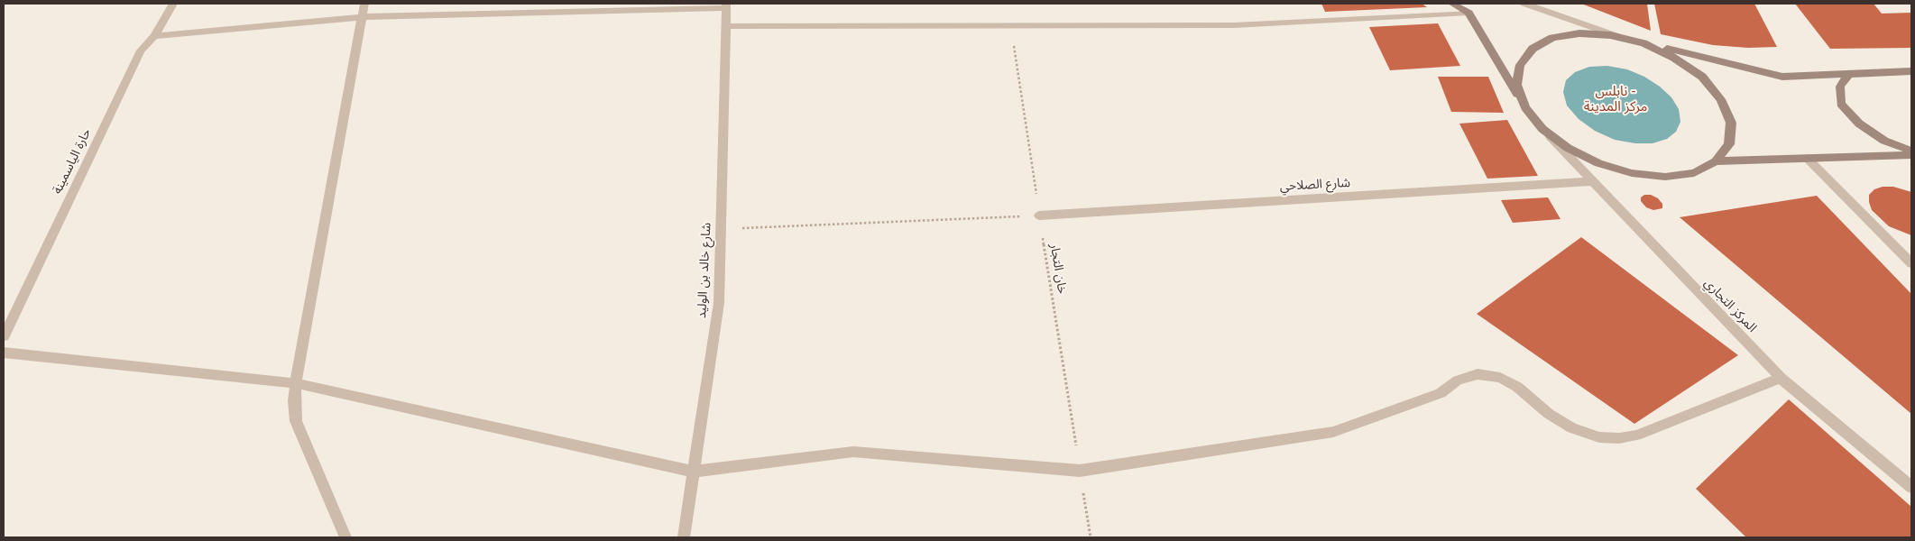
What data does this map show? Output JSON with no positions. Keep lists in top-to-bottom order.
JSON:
{
  "streets": {
    "street": [
      "حارة الياسمينة",
      "شارع الصلاحي",
      "شارع خالد بن الوليد",
      "المركز التجاري"
    ],
    "path": ["خان التجار"]
  },
  "crossings": [
    ["شارع الصلاحي", "خان التجار"],
    ["شارع الصلاحي", "المركز التجاري"]
  ],
  "districts": ["نابلس - مركز المدينة"]
}
